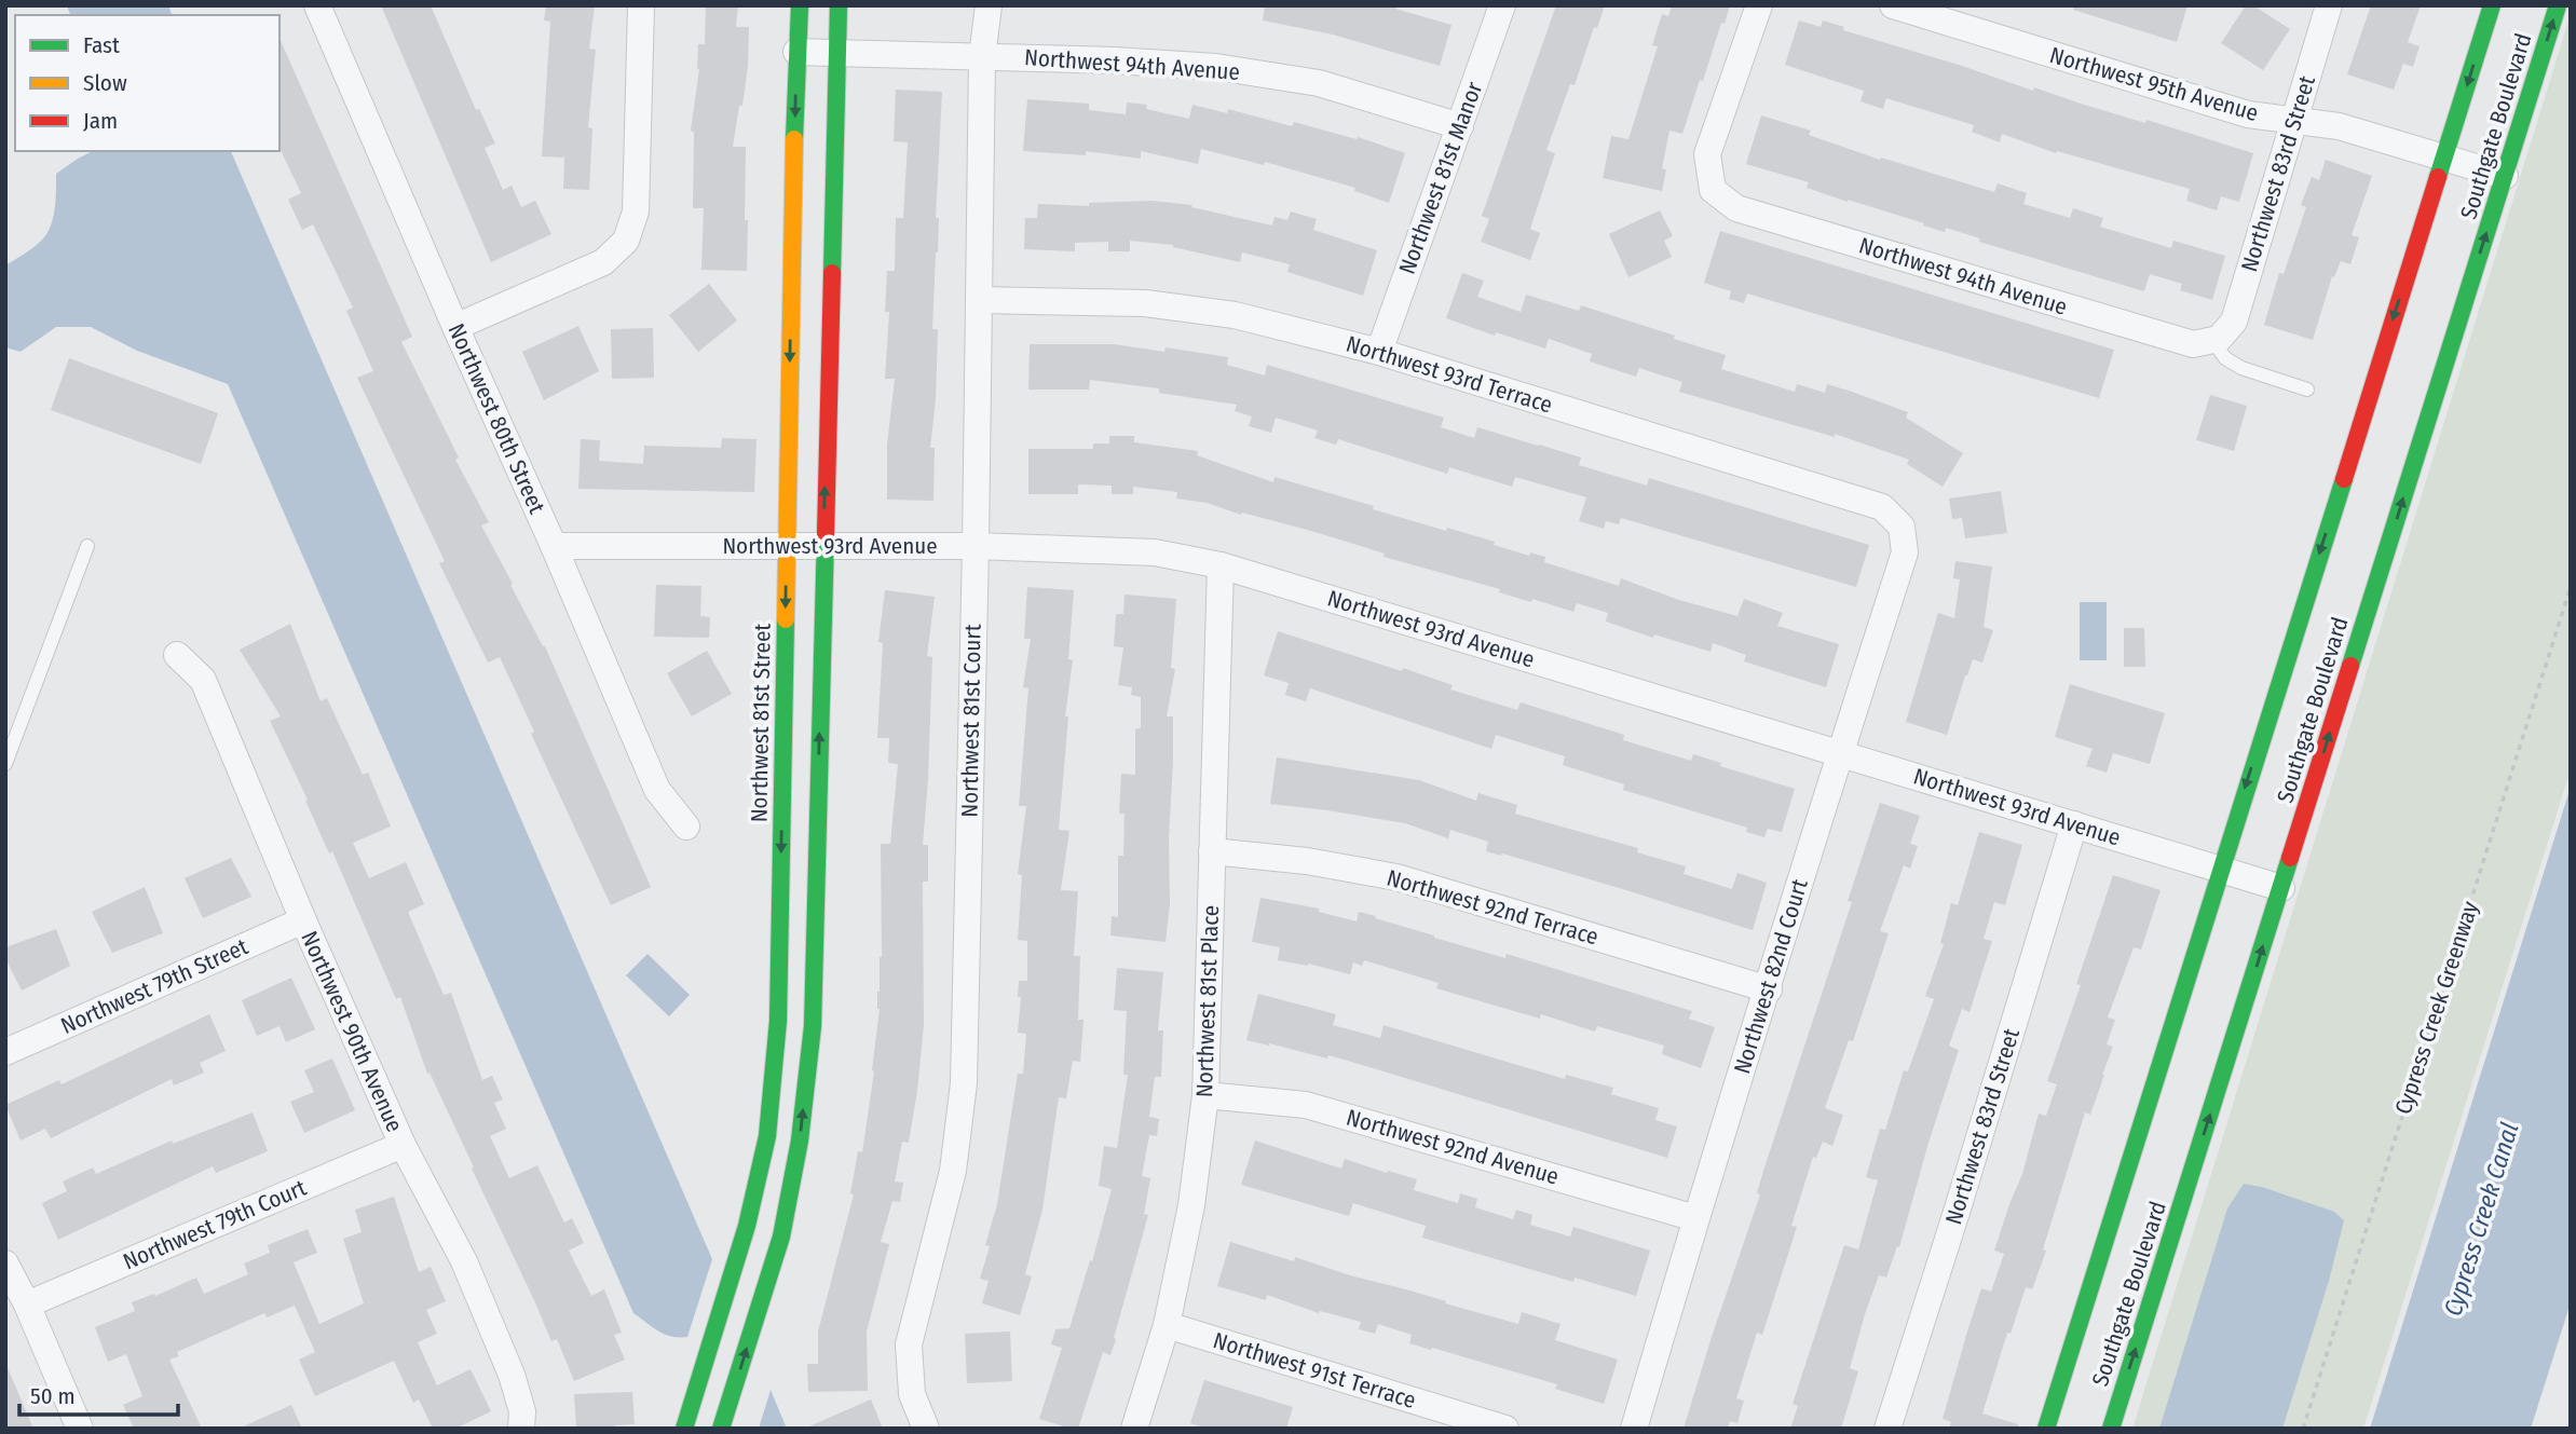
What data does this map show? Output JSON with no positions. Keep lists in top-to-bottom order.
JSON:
{
  "streets": {
    "main road": ["Southgate Boulevard", "Northwest 81st Street"],
    "street": [
      "Northwest 94th Avenue",
      "Northwest 95th Avenue",
      "Northwest 83rd Street",
      "Northwest 81st Manor",
      "Northwest 93rd Terrace",
      "Northwest 80th Street",
      "Northwest 93rd Avenue",
      "Northwest 81st Court",
      "Northwest 92nd Terrace",
      "Northwest 82nd Court",
      "Northwest 79th Street",
      "Northwest 81st Place",
      "Northwest 90th Avenue",
      "Northwest 92nd Avenue",
      "Northwest 79th Court",
      "Northwest 91st Terrace"
    ],
    "path": ["Cypress Creek Greenway"]
  },
  "crossings": [
    ["Northwest 94th Avenue", "Northwest 83rd Street"],
    ["Northwest 94th Avenue", "Northwest 81st Manor"],
    ["Northwest 94th Avenue", "Northwest 81st Court"],
    ["Northwest 94th Avenue", "Northwest 81st Street"],
    ["Northwest 95th Avenue", "Southgate Boulevard"],
    ["Northwest 95th Avenue", "Northwest 83rd Street"],
    ["Southgate Boulevard", "Northwest 93rd Avenue"],
    ["Northwest 83rd Street", "Northwest 93rd Avenue"],
    ["Northwest 81st Manor", "Northwest 93rd Terrace"],
    ["Northwest 93rd Terrace", "Northwest 81st Court"],
    ["Northwest 93rd Terrace", "Northwest 82nd Court"],
    ["Northwest 80th Street", "Northwest 93rd Avenue"],
    ["Northwest 93rd Avenue", "Northwest 81st Court"],
    ["Northwest 93rd Avenue", "Northwest 81st Street"],
    ["Northwest 93rd Avenue", "Northwest 82nd Court"],
    ["Northwest 93rd Avenue", "Northwest 81st Place"],
    ["Northwest 92nd Terrace", "Northwest 82nd Court"],
    ["Northwest 92nd Terrace", "Northwest 81st Place"],
    ["Northwest 82nd Court", "Northwest 92nd Avenue"],
    ["Northwest 79th Street", "Northwest 90th Avenue"],
    ["Northwest 81st Place", "Northwest 92nd Avenue"],
    ["Northwest 81st Place", "Northwest 91st Terrace"],
    ["Northwest 90th Avenue", "Northwest 79th Court"]
  ],
  "water": ["Cypress Creek Canal"],
  "legend": ["Fast", "Slow", "Jam"],
  "scale_bar": "50 m"
}
